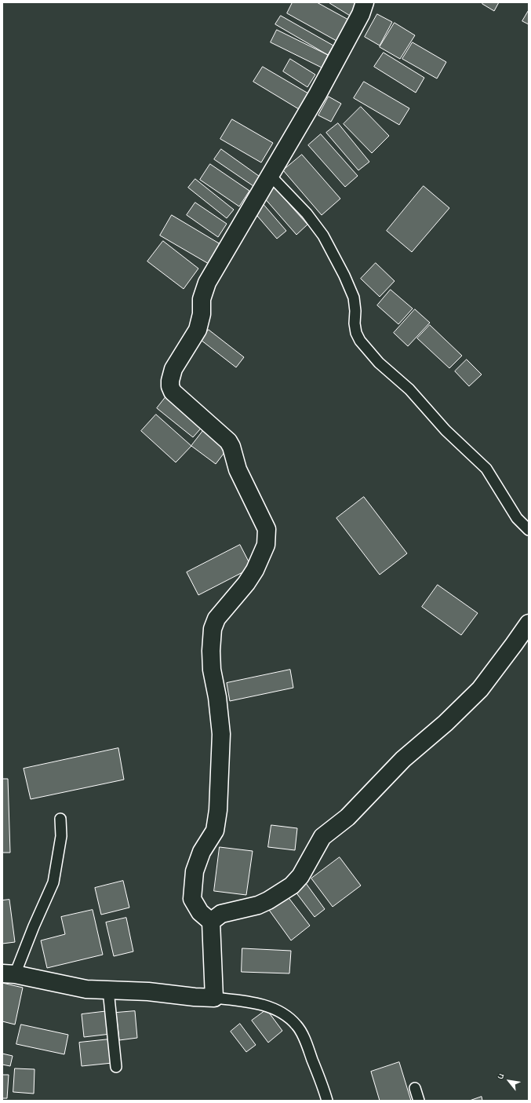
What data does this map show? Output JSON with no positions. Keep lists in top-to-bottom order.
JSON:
{
  "north": "top left"
}
